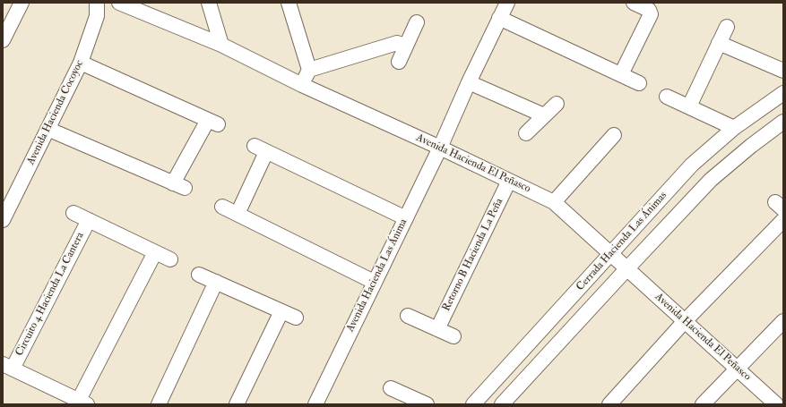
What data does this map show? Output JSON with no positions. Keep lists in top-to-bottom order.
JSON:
{
  "streets": {
    "street": [
      "Avenida Hacienda Cocoyoc",
      "Avenida Hacienda El Peñasco",
      "Cerrada Hacienda Las Ánimas",
      "Retorno B Hacienda La Peña",
      "Avenida Hacienda Las Ánima",
      "Circuito 4 Hacienda La Cantera"
    ]
  },
  "crossings": [
    ["Avenida Hacienda El Peñasco", "Cerrada Hacienda Las Ánimas"],
    ["Avenida Hacienda El Peñasco", "Retorno B Hacienda La Peña"],
    ["Avenida Hacienda El Peñasco", "Avenida Hacienda Las Ánima"]
  ]
}
